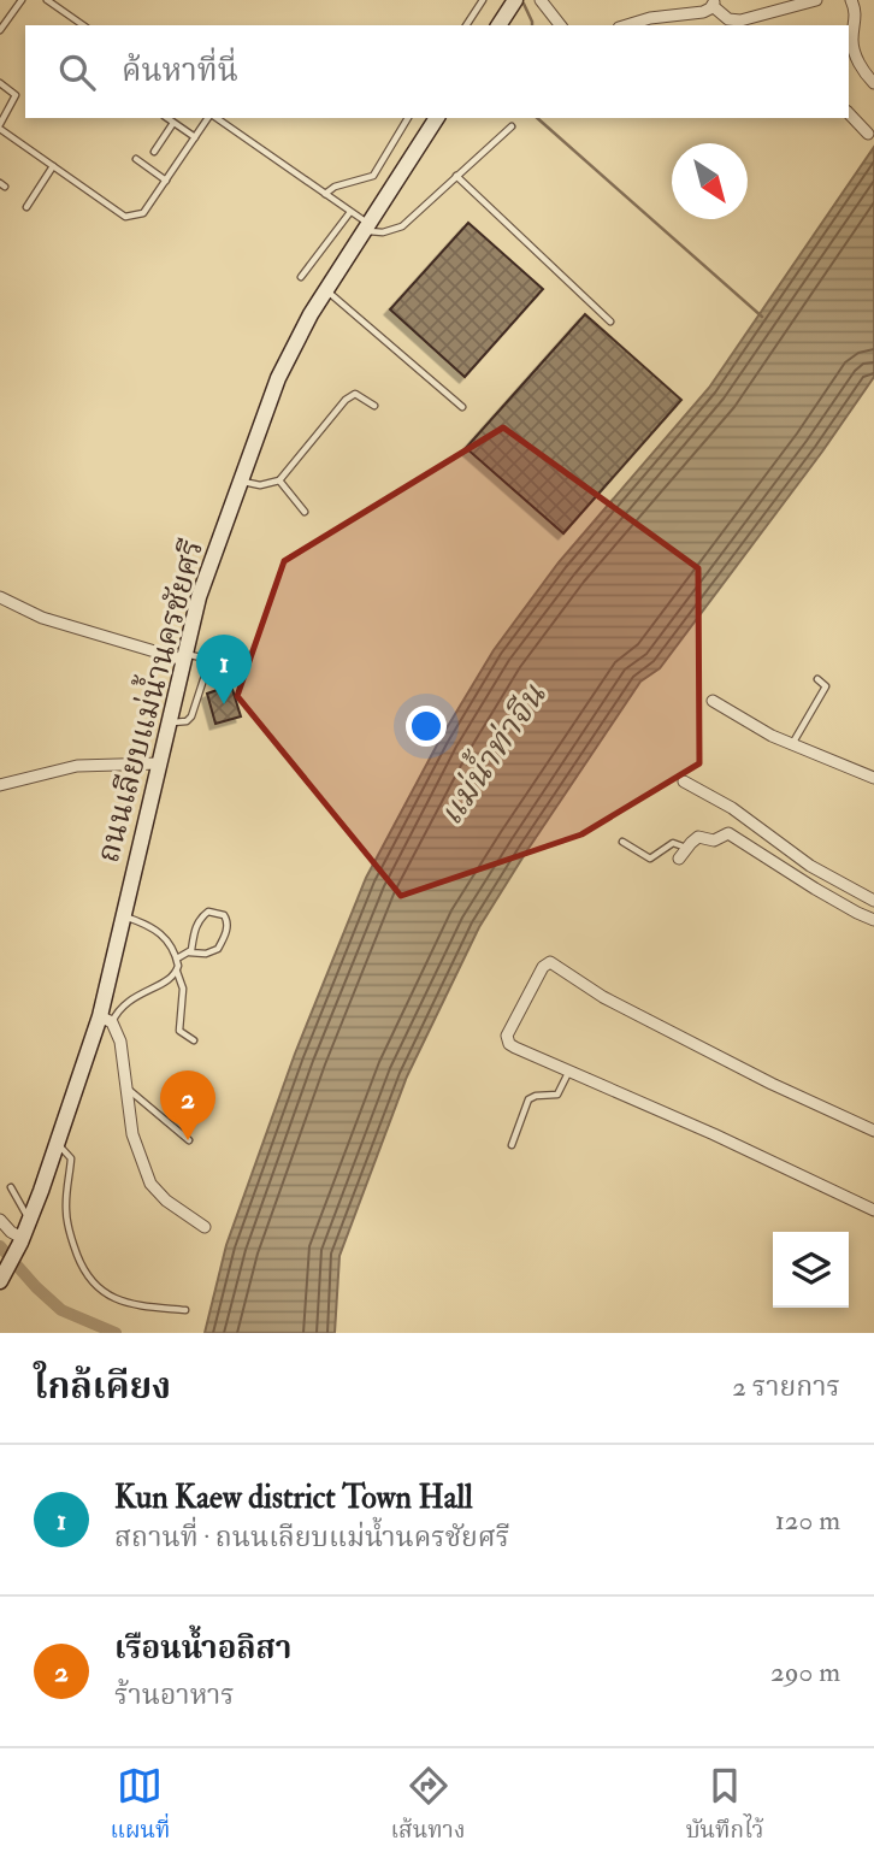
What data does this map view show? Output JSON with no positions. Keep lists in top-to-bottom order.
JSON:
{
  "streets": {
    "main road": ["ถนนเลียบแม่น้ำนครชัยศรี"]
  },
  "water": ["แม่น้ำท่าจีน"],
  "north": "bottom right",
  "page": {
    "search": "ค้นหาที่นี่",
    "pins": ["1", "2"],
    "heading": ["ใกล้เคียง", "2 รายการ"],
    "list": [
      {
        "mark": "1",
        "name": "Kun Kaew district Town Hall",
        "note": "สถานที่ · ถนนเลียบแม่น้ำนครชัยศรี",
        "value": "120 m"
      },
      {
        "mark": "2",
        "name": "เรือนน้ำอลิสา",
        "note": "ร้านอาหาร",
        "value": "290 m"
      }
    ],
    "nav": ["แผนที่", "เส้นทาง", "บันทึกไว้"]
  }
}
